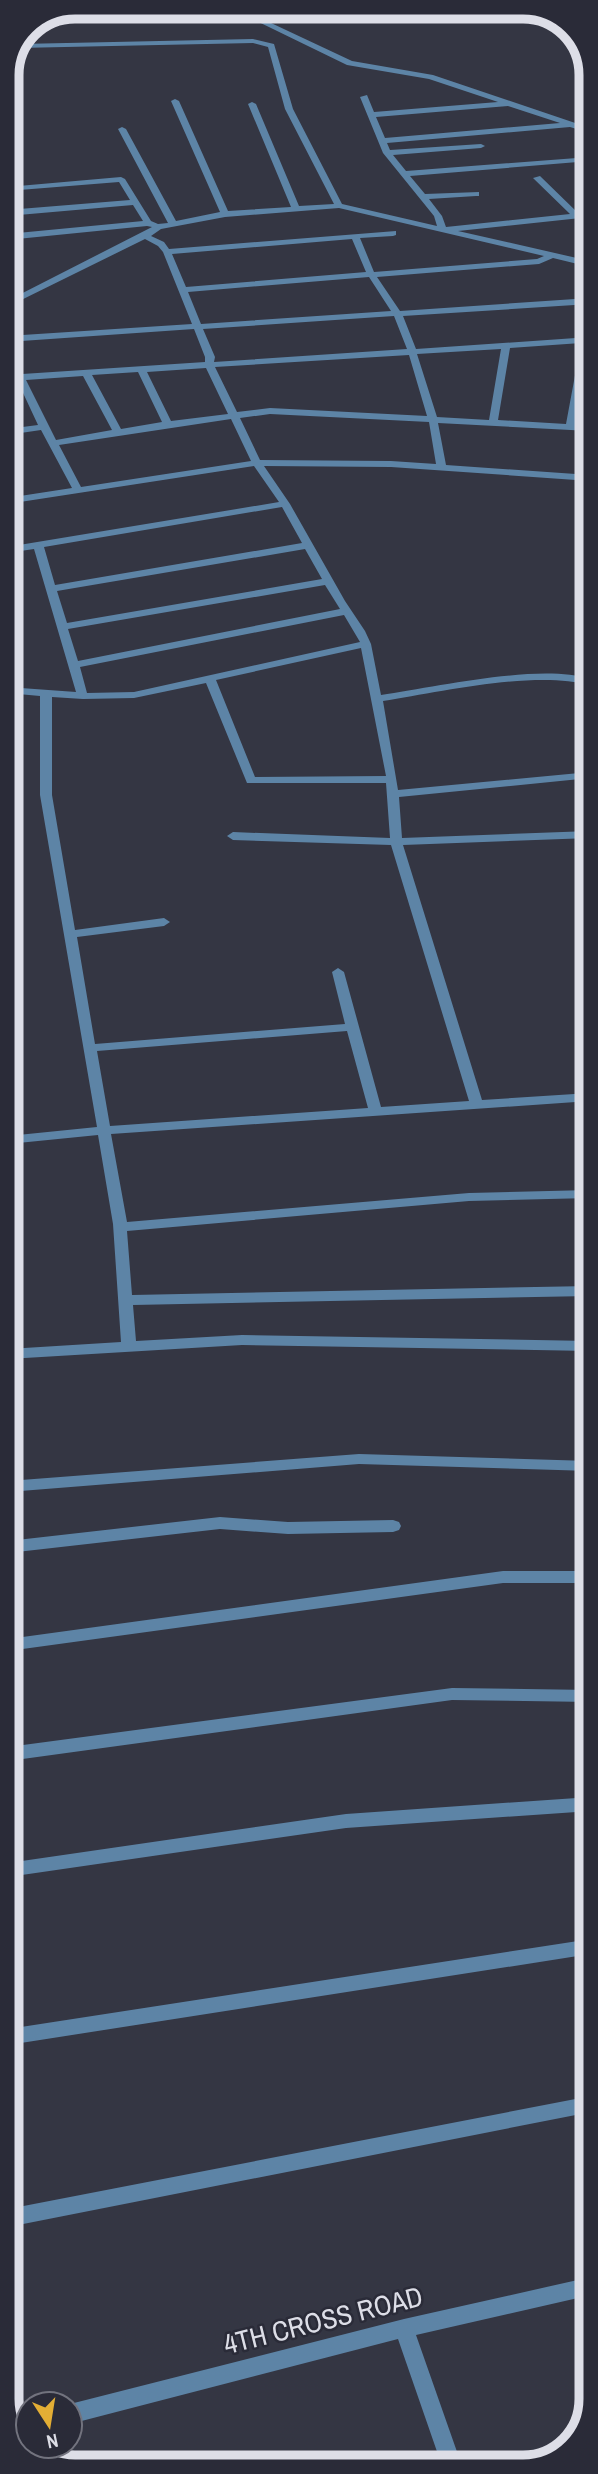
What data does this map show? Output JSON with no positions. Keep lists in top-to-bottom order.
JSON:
{
  "streets": {
    "street": ["4TH CROSS ROAD"]
  },
  "north": "bottom"
}
